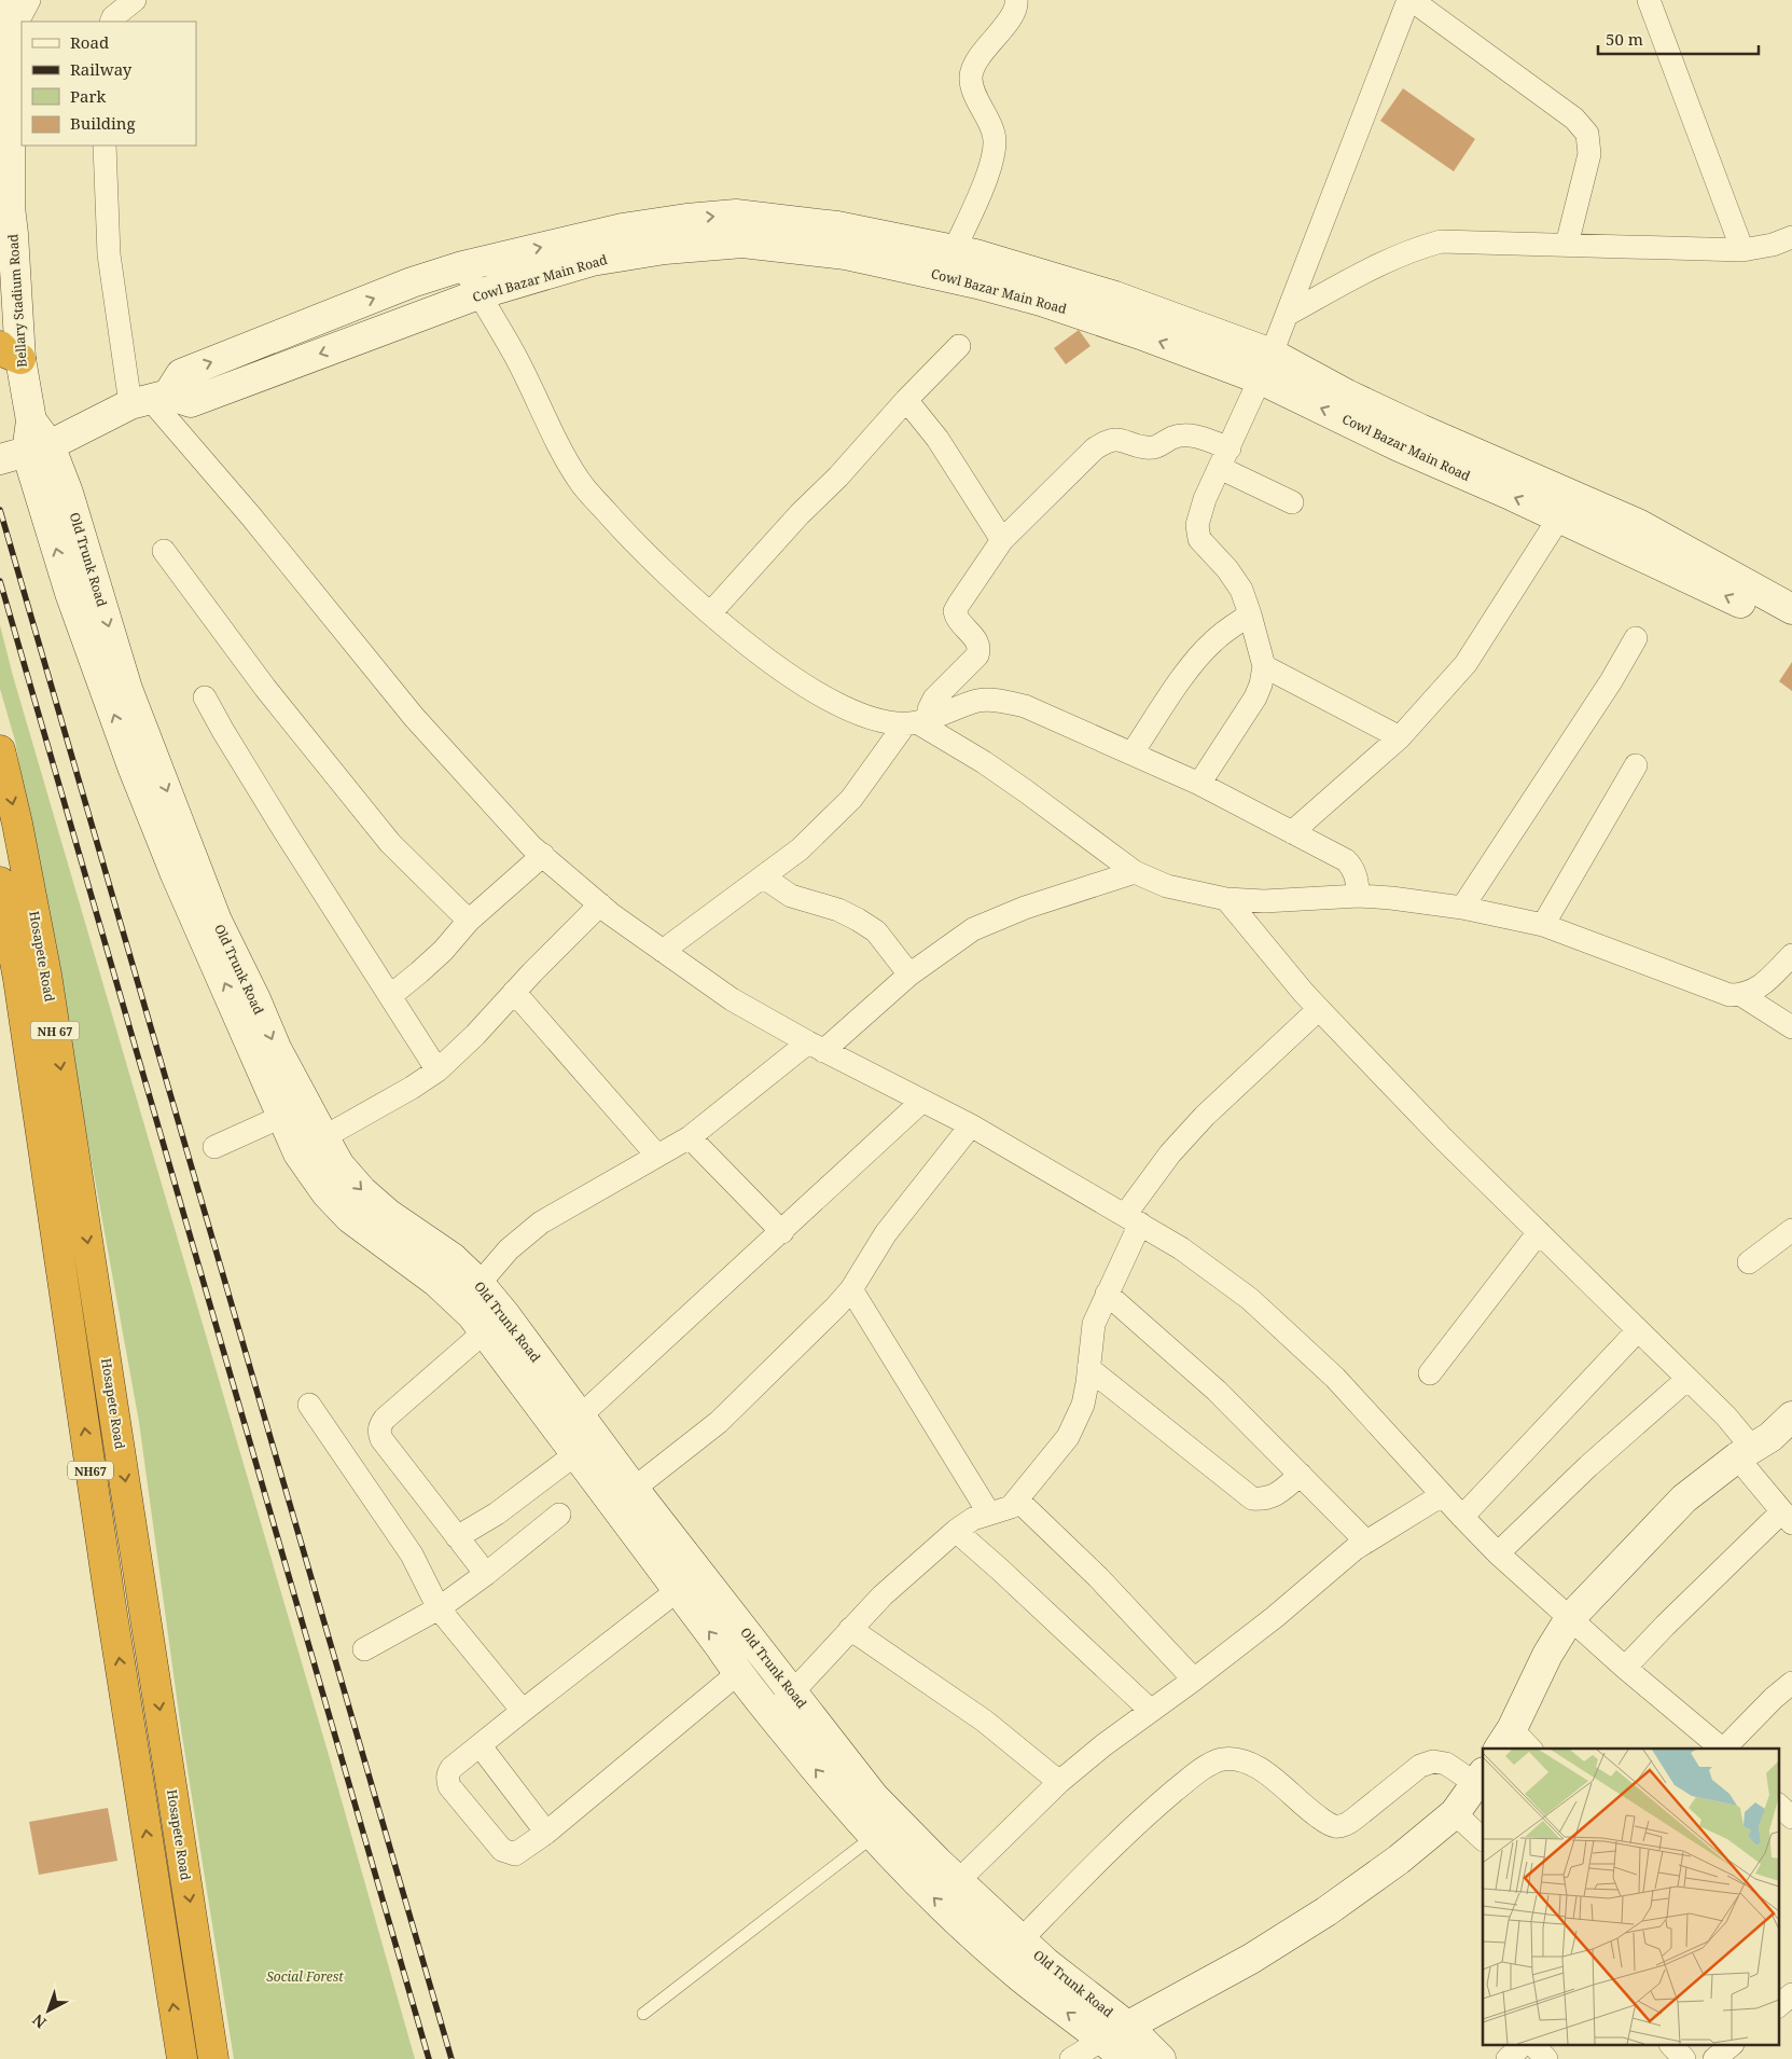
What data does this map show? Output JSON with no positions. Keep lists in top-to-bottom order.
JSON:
{
  "streets": {
    "highway": ["Hosapete Road", "NH 67", "NH67"],
    "street": ["Cowl Bazar Main Road", "Bellary Stadium Road", "Old Trunk Road"]
  },
  "crossings": [
    ["Bellary Stadium Road", "Old Trunk Road"]
  ],
  "parks": ["Social Forest"],
  "legend": [
    "Road",
    "Railway",
    "Park",
    "Building"
  ],
  "scale_bar": "50 m",
  "north": "bottom left"
}
